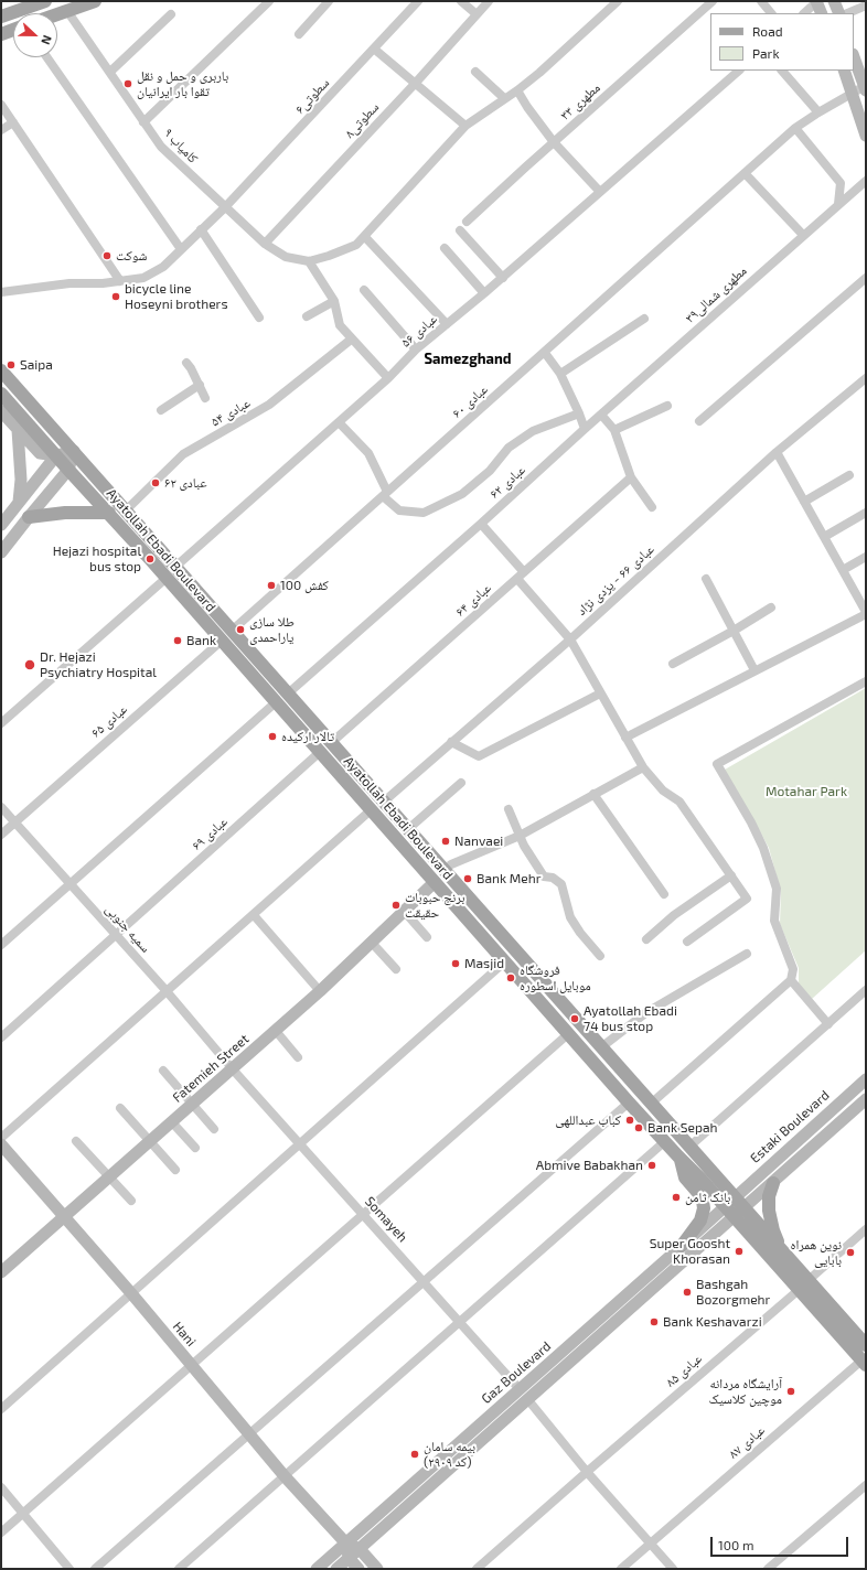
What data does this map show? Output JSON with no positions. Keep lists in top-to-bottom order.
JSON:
{
  "streets": {
    "main road": [
      "Ayatollah Ebadi Boulevard",
      "Fatemieh Street",
      "Estaki Boulevard",
      "Hani",
      "Gaz Boulevard"
    ],
    "street": [
      "سطوتی۶",
      "مطهری ۳۳",
      "سطوتی۸",
      "کامیاب ۹",
      "مطهری شمالی۳۹",
      "عبادی ۵۶",
      "عبادی ۶۰",
      "عبادی ۵۴",
      "عبادی ۶۲",
      "عبادی ۶۶ - یزدی نژاد",
      "عبادی ۶۴",
      "عبادی ۶۵",
      "عبادی ۶۹",
      "سمیه جنوبی",
      "Somayeh",
      "عبادی ۸۵",
      "عبادی ۸۷"
    ]
  },
  "crossings": [
    ["سطوتی۶", "کامیاب ۹"],
    ["سطوتی۸", "کامیاب ۹"],
    ["مطهری شمالی۳۹", "عبادی ۶۲"],
    ["عبادی ۵۶", "Ayatollah Ebadi Boulevard"],
    ["عبادی ۶۰", "Ayatollah Ebadi Boulevard"],
    ["عبادی ۵۴", "Ayatollah Ebadi Boulevard"],
    ["عبادی ۶۲", "Ayatollah Ebadi Boulevard"],
    ["Ayatollah Ebadi Boulevard", "عبادی ۶۶ - یزدی نژاد"],
    ["Ayatollah Ebadi Boulevard", "عبادی ۶۴"],
    ["Ayatollah Ebadi Boulevard", "عبادی ۶۵"],
    ["Ayatollah Ebadi Boulevard", "عبادی ۶۹"],
    ["Ayatollah Ebadi Boulevard", "Fatemieh Street"],
    ["Ayatollah Ebadi Boulevard", "Estaki Boulevard"],
    ["Ayatollah Ebadi Boulevard", "عبادی ۸۵"],
    ["Ayatollah Ebadi Boulevard", "Gaz Boulevard"],
    ["Ayatollah Ebadi Boulevard", "عبادی ۸۷"],
    ["عبادی ۶۵", "سمیه جنوبی"],
    ["عبادی ۶۹", "سمیه جنوبی"],
    ["سمیه جنوبی", "Fatemieh Street"],
    ["سمیه جنوبی", "Somayeh"],
    ["Fatemieh Street", "Somayeh"],
    ["Fatemieh Street", "Hani"],
    ["Estaki Boulevard", "Gaz Boulevard"],
    ["Somayeh", "Gaz Boulevard"],
    ["Hani", "Gaz Boulevard"]
  ],
  "districts": ["Samezghand"],
  "parks": ["Motahar Park"],
  "places": [
    "باربری و حمل و نقل تقوا بار ایرانیان",
    "شوكت",
    "bicycle line Hoseyni brothers",
    "Saipa",
    "عبادی ۶۲",
    "Hejazi hospital bus stop",
    "کفش 100",
    "طلا سازی یاراحمدی",
    "Bank",
    "Dr. Hejazi Psychiatry Hospital",
    "تالار ارکیده",
    "Nanvaei",
    "Bank Mehr",
    "برنج حبوبات حقیقت",
    "Masjid",
    "فروشگاه موبایل اسطوره",
    "Ayatollah Ebadi 74 bus stop",
    "کباب عبداللهی",
    "Bank Sepah",
    "Abmive Babakhan",
    "بانک ثامن",
    "Super Goosht Khorasan",
    "نوین همراه بابایی",
    "Bashgah Bozorgmehr",
    "Bank Keshavarzi",
    "آرایشگاه مردانه موچین کلاسیک",
    "بیمه سامان (کد ۲۹۰۹)"
  ],
  "legend": ["Road", "Park"],
  "scale_bar": "100 m",
  "north": "right"
}
